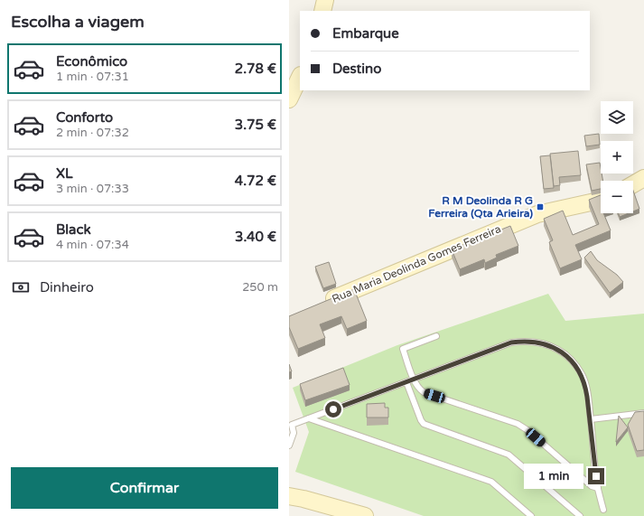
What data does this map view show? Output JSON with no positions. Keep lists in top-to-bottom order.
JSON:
{
  "streets": {
    "street": ["Rua Maria Deolinda Gomes Ferreira"]
  },
  "places": {
    "transit": ["R M Deolinda R G Ferreira (Qta Arieira)"]
  },
  "page": {
    "heading": "Escolha a viagem",
    "banner": ["Embarque", "Destino"],
    "list": [
      {
        "name": "Econômico",
        "note": "1 min · 07:31",
        "value": "2.78 €"
      },
      {
        "name": "Conforto",
        "note": "2 min · 07:32",
        "value": "3.75 €"
      },
      {
        "name": "XL",
        "note": "3 min · 07:33",
        "value": "4.72 €"
      },
      {
        "name": "Black",
        "note": "4 min · 07:34",
        "value": "3.40 €"
      }
    ],
    "map_buttons": ["+", "−"],
    "pay": ["Dinheiro", "250 m"],
    "buttons": "Confirmar",
    "bubble": "1 min"
  }
}
